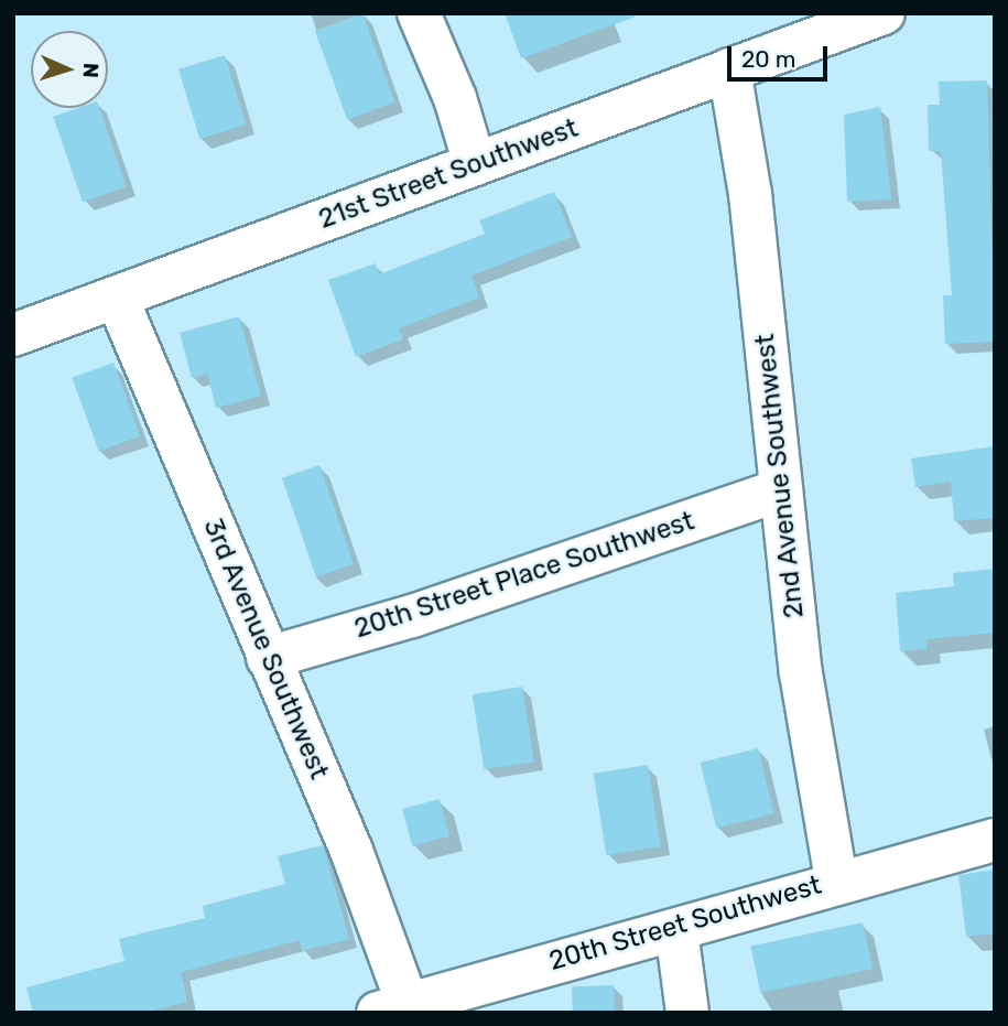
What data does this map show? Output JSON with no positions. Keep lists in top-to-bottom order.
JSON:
{
  "streets": {
    "street": [
      "21st Street Southwest",
      "2nd Avenue Southwest",
      "20th Street Place Southwest",
      "3rd Avenue Southwest",
      "20th Street Southwest"
    ]
  },
  "crossings": [
    ["21st Street Southwest", "2nd Avenue Southwest"],
    ["21st Street Southwest", "3rd Avenue Southwest"],
    ["2nd Avenue Southwest", "20th Street Place Southwest"],
    ["2nd Avenue Southwest", "20th Street Southwest"],
    ["20th Street Place Southwest", "3rd Avenue Southwest"],
    ["3rd Avenue Southwest", "20th Street Southwest"]
  ],
  "scale_bar": "20 m",
  "north": "right"
}
